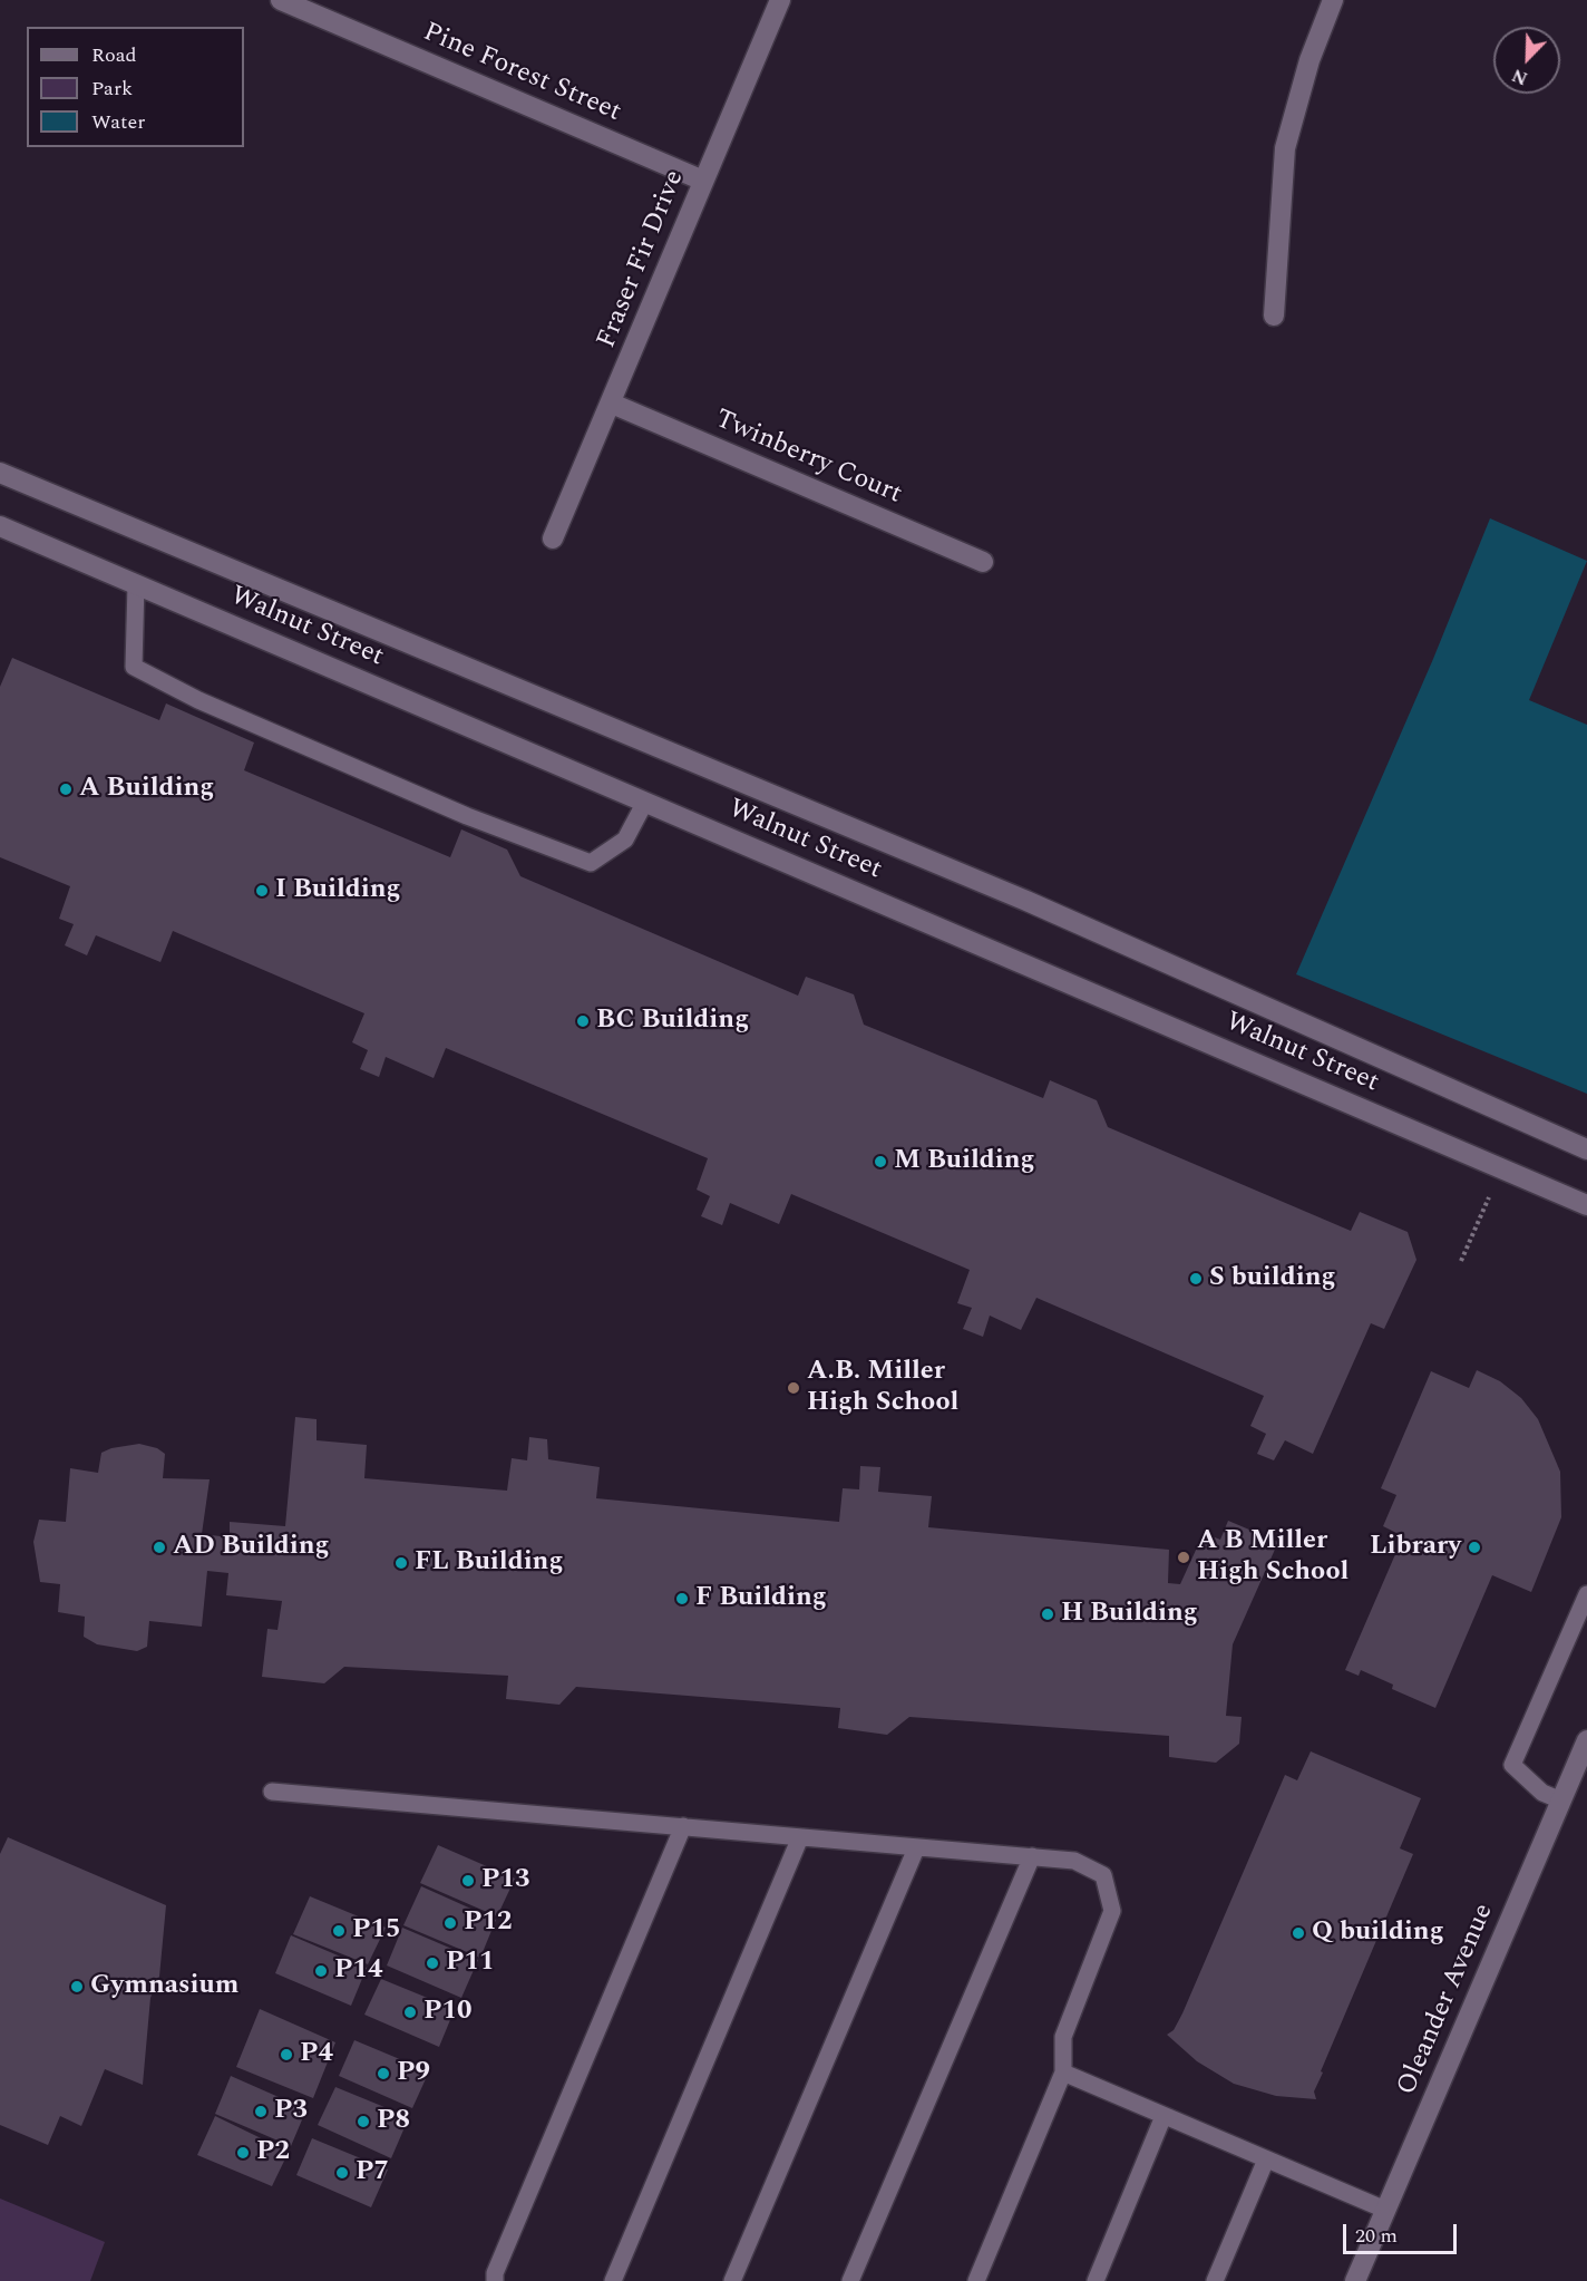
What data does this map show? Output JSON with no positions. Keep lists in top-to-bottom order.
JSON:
{
  "streets": {
    "street": [
      "Pine Forest Street",
      "Fraser Fir Drive",
      "Twinberry Court",
      "Walnut Street",
      "Oleander Avenue"
    ]
  },
  "crossings": [
    ["Pine Forest Street", "Fraser Fir Drive"],
    ["Fraser Fir Drive", "Twinberry Court"]
  ],
  "places": [
    "A Building",
    "I Building",
    "BC Building",
    "M Building",
    "S building",
    "A.B. Miller High School",
    "AD Building",
    "Library",
    "A B Miller High School",
    "FL Building",
    "F Building",
    "H Building",
    "P13",
    "P12",
    "P15",
    "Q building",
    "P11",
    "P14",
    "Gymnasium",
    "P10",
    "P4",
    "P9",
    "P3",
    "P8",
    "P2",
    "P7"
  ],
  "legend": ["Road", "Park", "Water"],
  "scale_bar": "20 m",
  "north": "bottom left"
}
